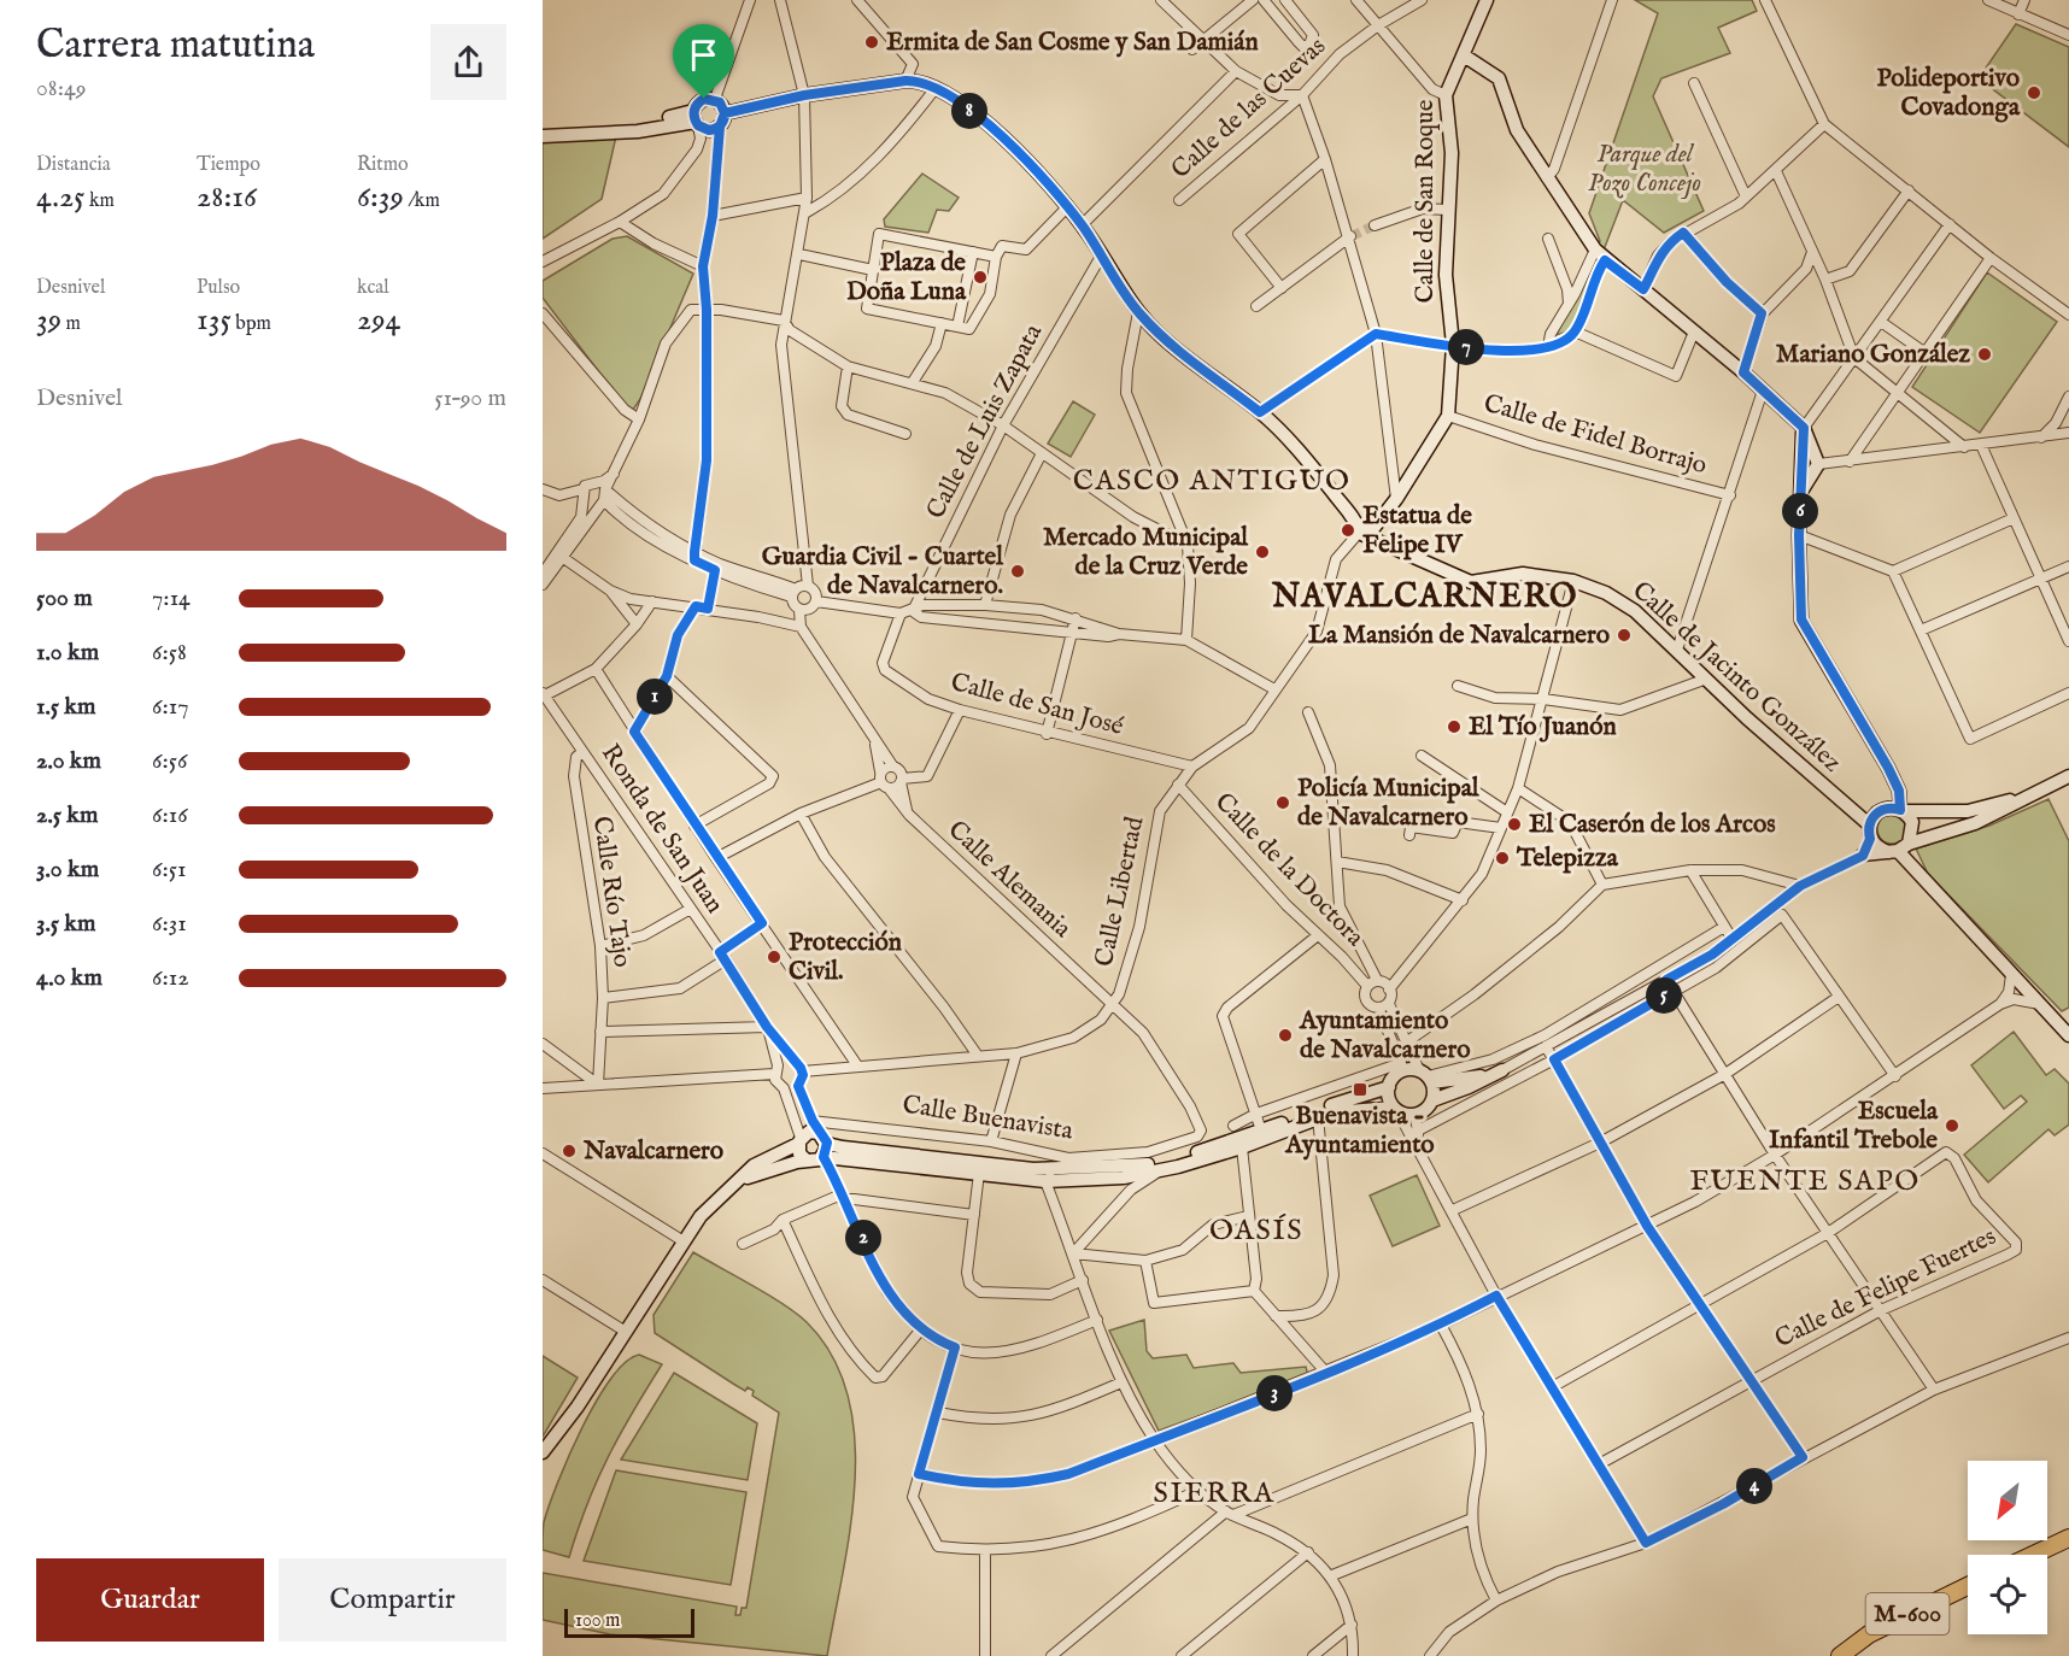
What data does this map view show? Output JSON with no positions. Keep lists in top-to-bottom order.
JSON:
{
  "streets": {
    "highway": ["M-600"],
    "street": [
      "Calle de las Cuevas",
      "Calle de San Roque",
      "Calle de Luis Zapata",
      "Calle de Fidel Borrajo",
      "Calle de Jacinto González",
      "Calle de San José",
      "Ronda de San Juan",
      "Calle de la Doctora",
      "Calle Alemania",
      "Calle Río Tajo",
      "Calle Libertad",
      "Calle Buenavista",
      "Calle de Felipe Fuertes"
    ]
  },
  "crossings": [
    ["Calle de San Roque", "Calle de Fidel Borrajo"],
    ["Calle de San Roque", "Calle de Jacinto González"],
    ["Calle de San Roque", "Calle Libertad"],
    ["Calle de Jacinto González", "Calle Libertad"],
    ["Calle de San José", "Calle Libertad"],
    ["Ronda de San Juan", "Calle Río Tajo"],
    ["Ronda de San Juan", "Calle Libertad"],
    ["Ronda de San Juan", "Calle Buenavista"],
    ["Calle de la Doctora", "Calle Libertad"],
    ["Calle Alemania", "Calle Libertad"],
    ["Calle Alemania", "Calle Buenavista"]
  ],
  "districts": [
    "CASCO ANTIGUO",
    "NAVALCARNERO",
    "FUENTE SAPO",
    "OASÍS",
    "SIERRA"
  ],
  "parks": ["Parque del Pozo Concejo"],
  "places": {
    "other": [
      "Ermita de San Cosme y San Damián",
      "Polideportivo Covadonga",
      "Plaza de Doña Luna",
      "Mariano González",
      "Estatua de Felipe IV",
      "Mercado Municipal de la Cruz Verde",
      "Guardia Civil - Cuartel de Navalcarnero.",
      "La Mansión de Navalcarnero",
      "El Tío Juanón",
      "Policía Municipal de Navalcarnero",
      "El Caserón de los Arcos",
      "Telepizza",
      "Protección Civil.",
      "Ayuntamiento de Navalcarnero",
      "Escuela Infantil Trebole",
      "Navalcarnero"
    ],
    "transit": ["Buenavista - Ayuntamiento"]
  },
  "scale_bar": "100 m",
  "north": "bottom left",
  "page": {
    "heading": ["Carrera matutina", "08:49"],
    "pins": [
      "8",
      "7",
      "6",
      "1",
      "5",
      "2",
      "3",
      "4"
    ],
    "stats": [
      ["Distancia", "4.25 km"],
      ["Tiempo", "28:16"],
      ["Ritmo", "6:39 /km"],
      ["Desnivel", "39 m"],
      ["Pulso", "135 bpm"],
      ["kcal", "294"]
    ],
    "chart": ["Desnivel", "51–90 m"],
    "list": [
      {
        "name": "500 m",
        "note": "7:14"
      },
      {
        "name": "1.0 km",
        "note": "6:58"
      },
      {
        "name": "1.5 km",
        "note": "6:17"
      },
      {
        "name": "2.0 km",
        "note": "6:56"
      },
      {
        "name": "2.5 km",
        "note": "6:16"
      },
      {
        "name": "3.0 km",
        "note": "6:51"
      },
      {
        "name": "3.5 km",
        "note": "6:31"
      },
      {
        "name": "4.0 km",
        "note": "6:12"
      }
    ],
    "buttons": ["Guardar", "Compartir"],
    "scale": "100 m"
  }
}
